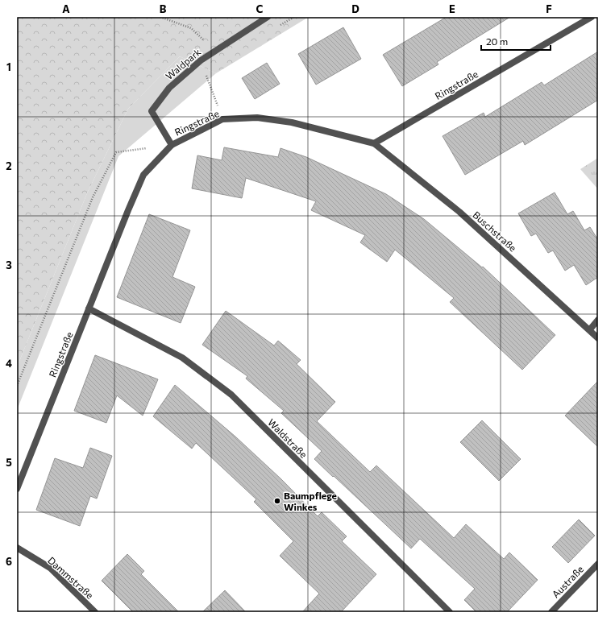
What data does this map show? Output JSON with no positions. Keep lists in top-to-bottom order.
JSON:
{
  "streets": {
    "street": [
      "Waldpark",
      "Ringstraße",
      "Buschstraße",
      "Waldstraße",
      "Dammstraße",
      "Austraße"
    ]
  },
  "crossings": [
    ["Waldpark", "Ringstraße"],
    ["Ringstraße", "Buschstraße"],
    ["Ringstraße", "Waldstraße"]
  ],
  "places": ["Baumpflege Winkes"],
  "scale_bar": "20 m",
  "grid": {
    "columns": [
      "A",
      "B",
      "C",
      "D",
      "E",
      "F"
    ],
    "rows": [
      "1",
      "2",
      "3",
      "4",
      "5",
      "6"
    ]
  }
}
